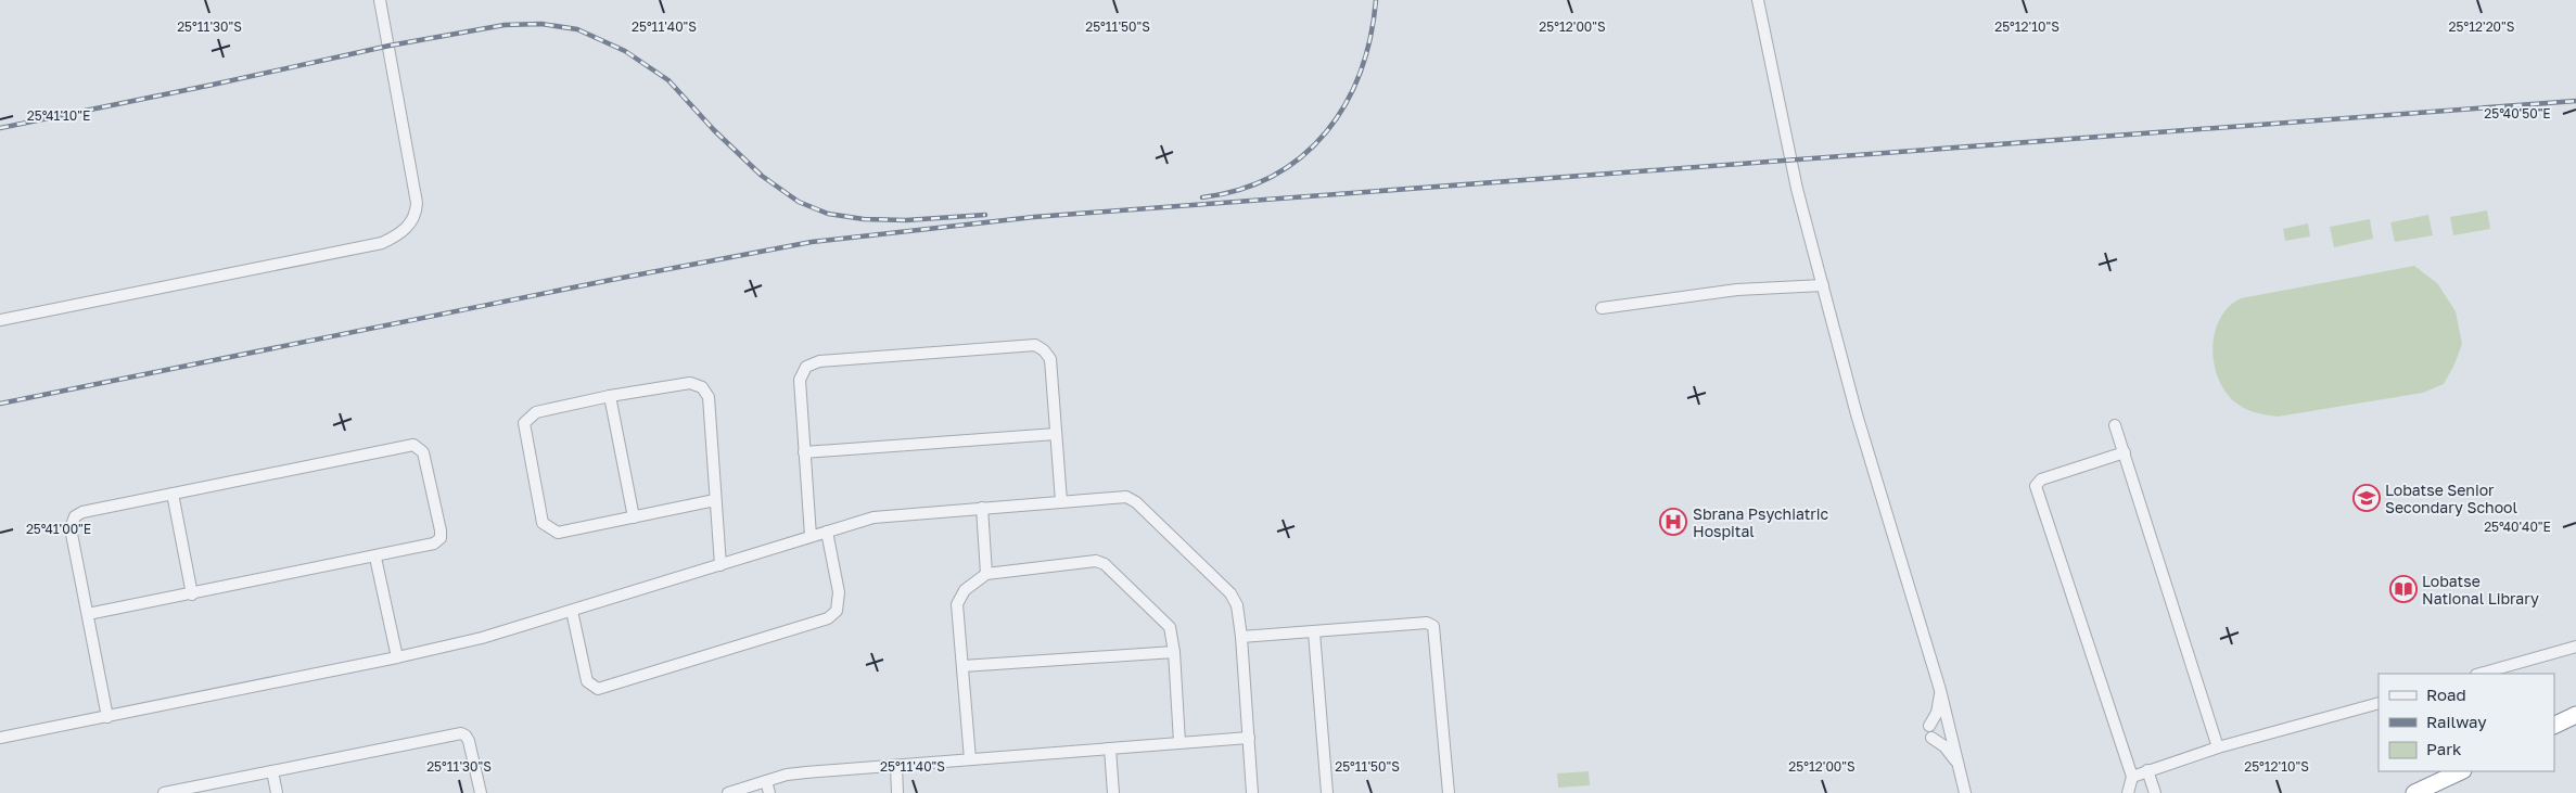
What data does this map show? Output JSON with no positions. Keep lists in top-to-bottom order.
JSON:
{
  "places": {
    "school or university": ["Lobatse Senior Secondary School"],
    "hospital": ["Sbrana Psychiatric Hospital"],
    "library": ["Lobatse National Library"]
  },
  "legend": ["Road", "Railway", "Park"],
  "coordinates": [
    "25°11'30\"S",
    "25°11'40\"S",
    "25°11'50\"S",
    "25°12'00\"S",
    "25°12'10\"S",
    "25°12'20\"S",
    "25°40'50\"E",
    "25°41'10\"E",
    "25°40'40\"E",
    "25°41'00\"E"
  ]
}
